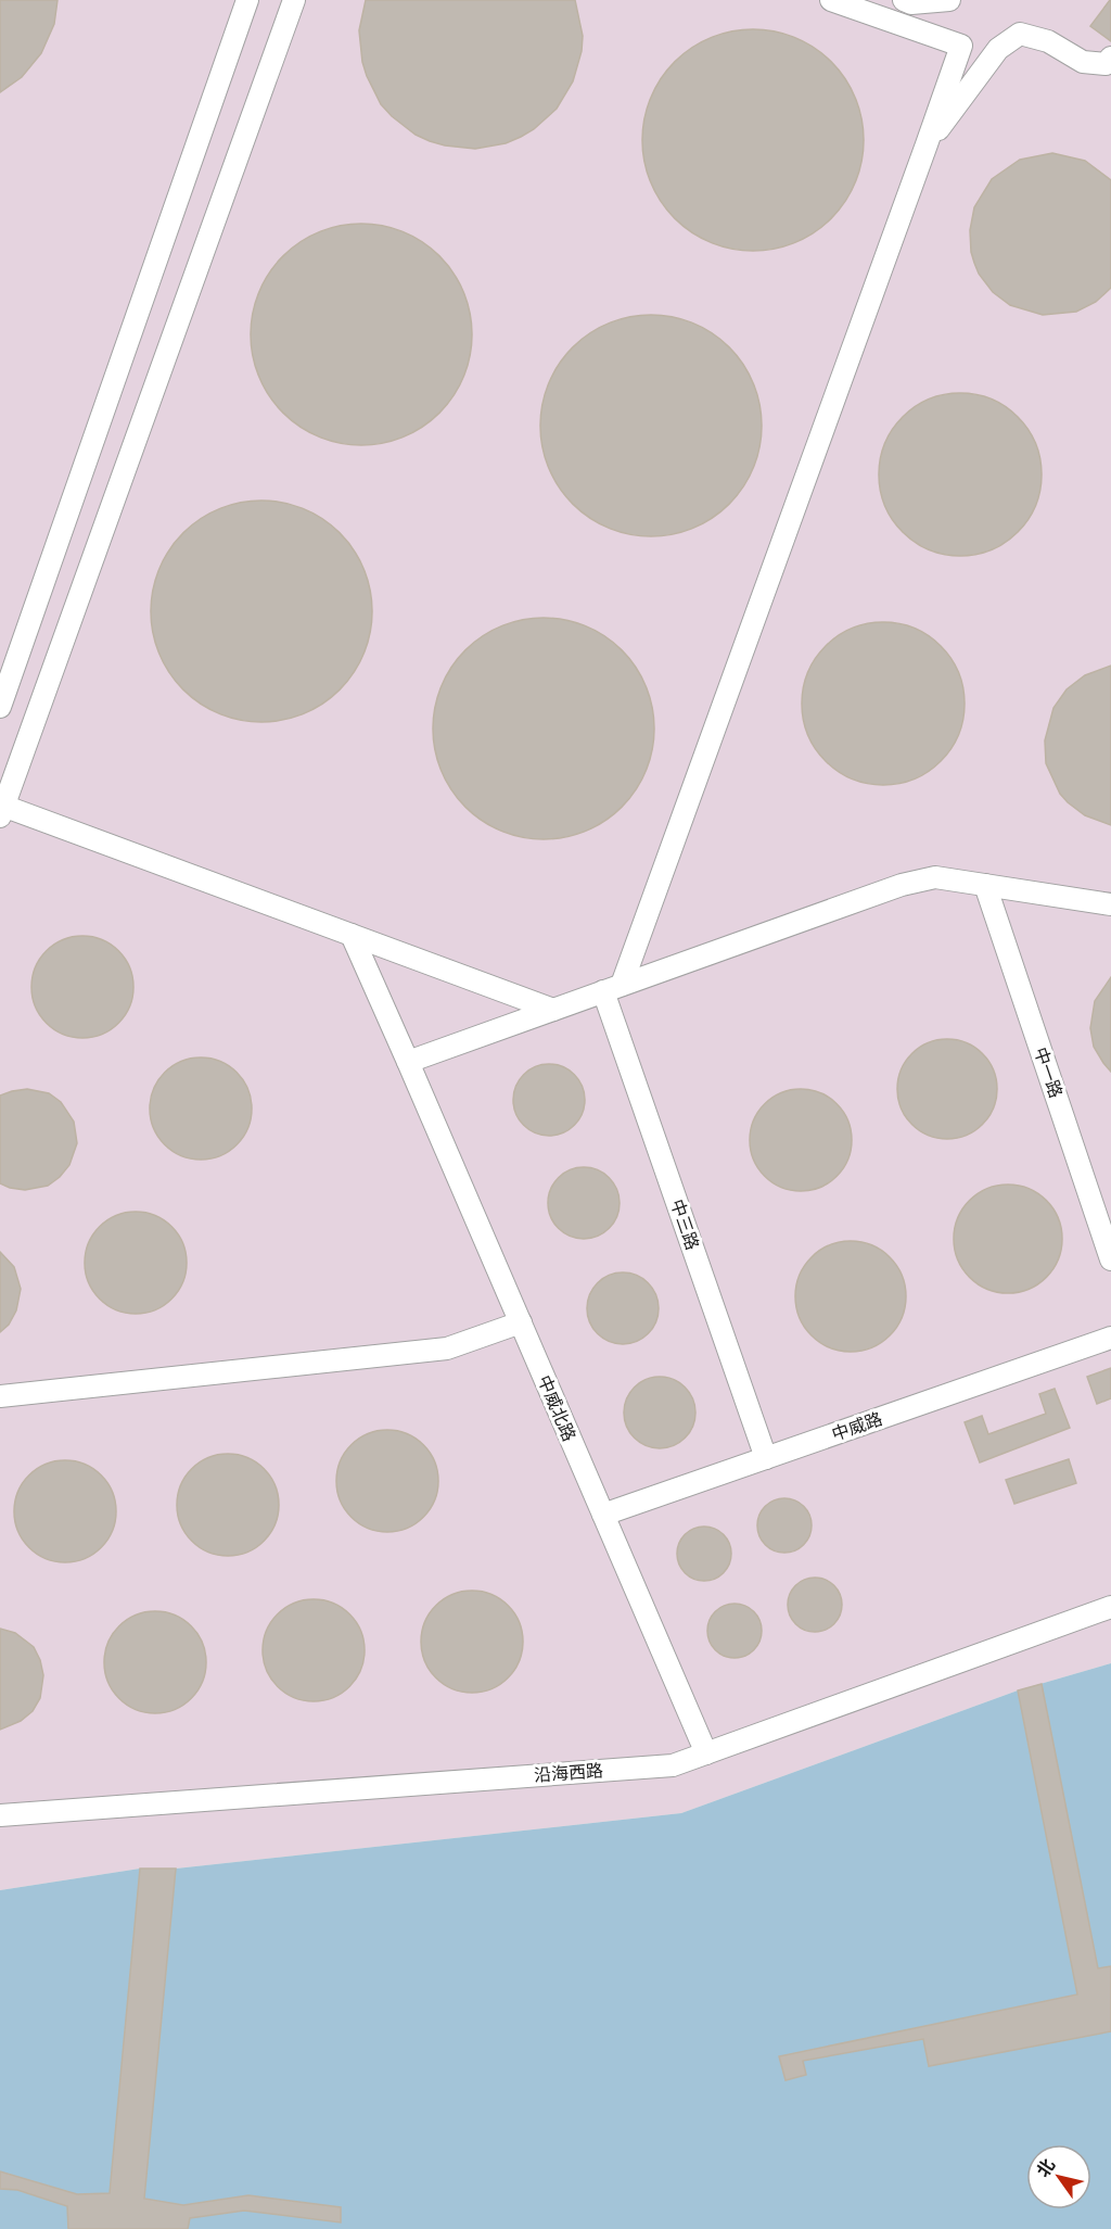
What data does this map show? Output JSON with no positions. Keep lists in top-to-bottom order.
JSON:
{
  "streets": {
    "lane": [
      "中一路",
      "中三路",
      "中威北路",
      "中威路",
      "沿海西路"
    ]
  },
  "crossings": [
    ["中三路", "中威路"],
    ["中威北路", "中威路"],
    ["中威北路", "沿海西路"]
  ],
  "north": "top left"
}
